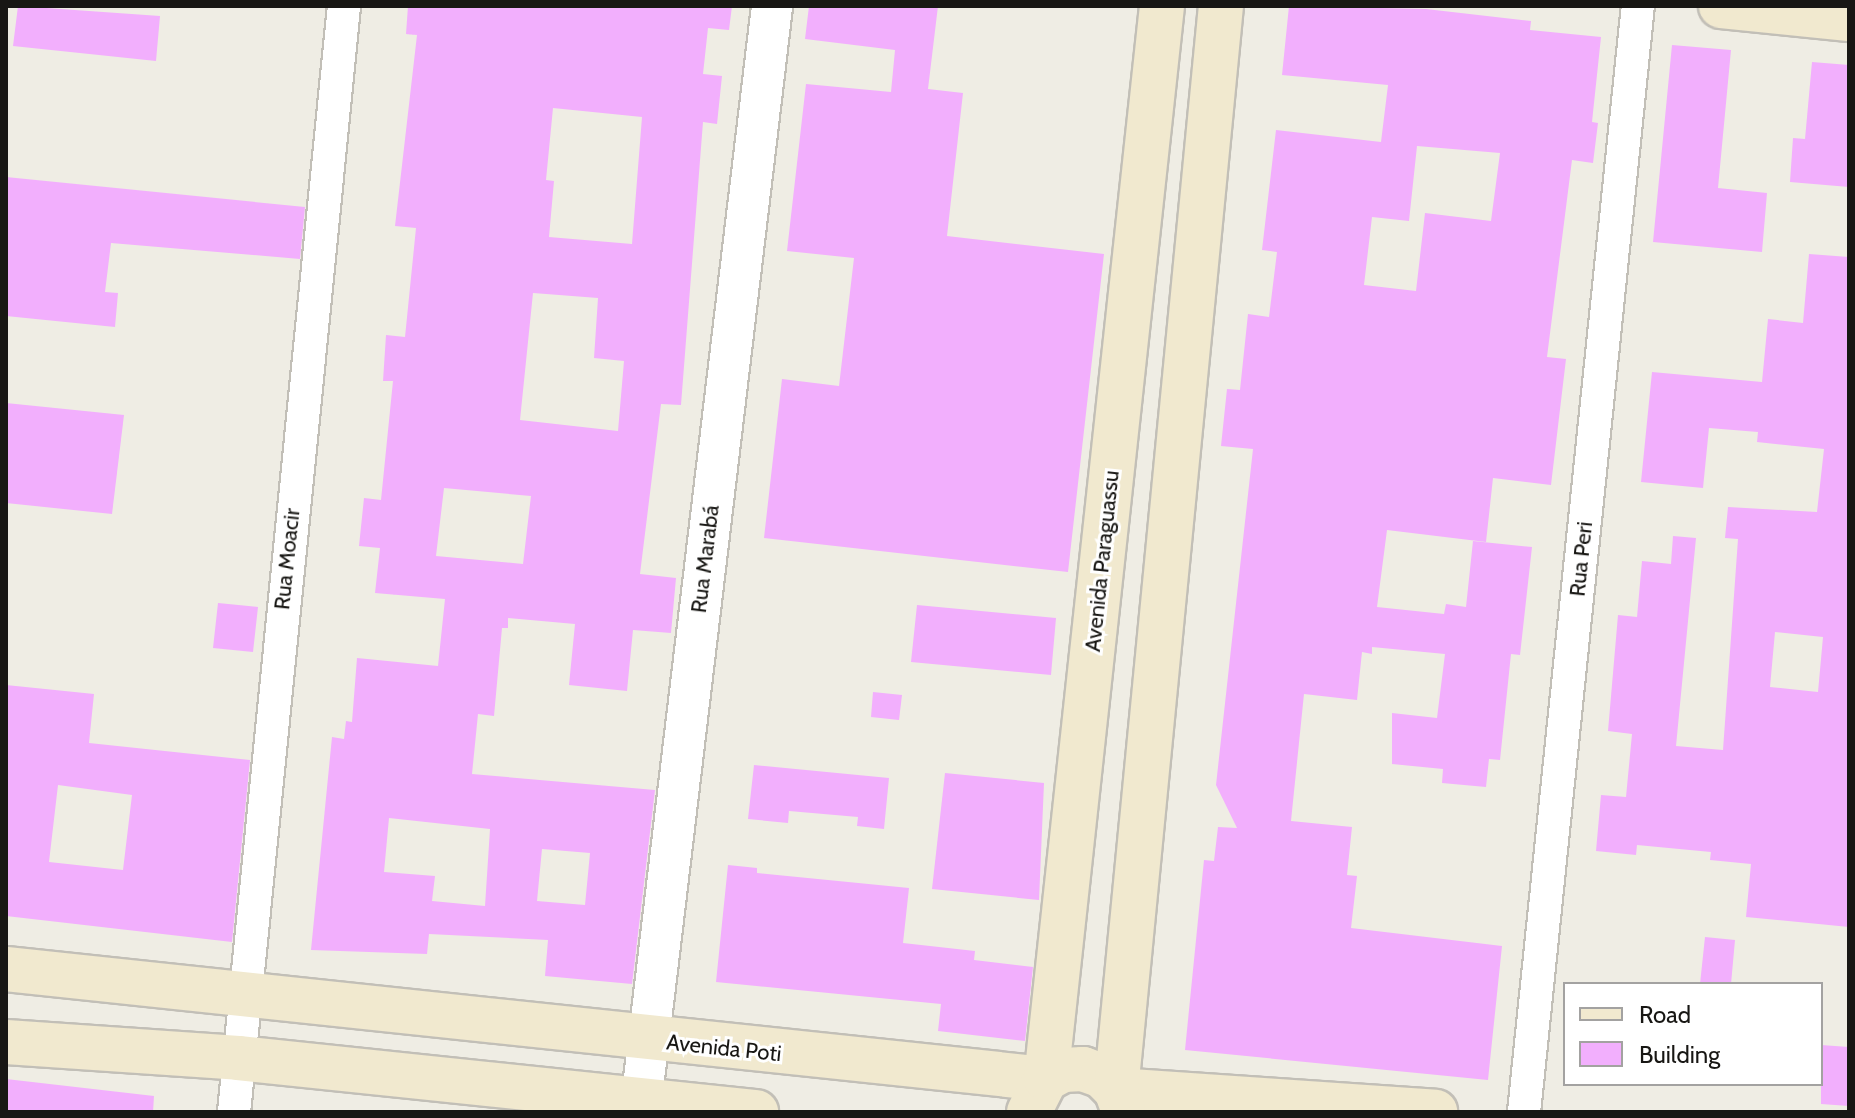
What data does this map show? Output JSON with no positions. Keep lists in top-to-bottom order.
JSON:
{
  "streets": {
    "main road": ["Avenida Paraguassu", "Avenida Poti"],
    "street": ["Rua Moacir", "Rua Marabá", "Rua Peri"]
  },
  "crossings": [
    ["Rua Moacir", "Avenida Poti"],
    ["Rua Marabá", "Avenida Poti"],
    ["Avenida Paraguassu", "Avenida Poti"]
  ],
  "legend": ["Road", "Building"]
}
